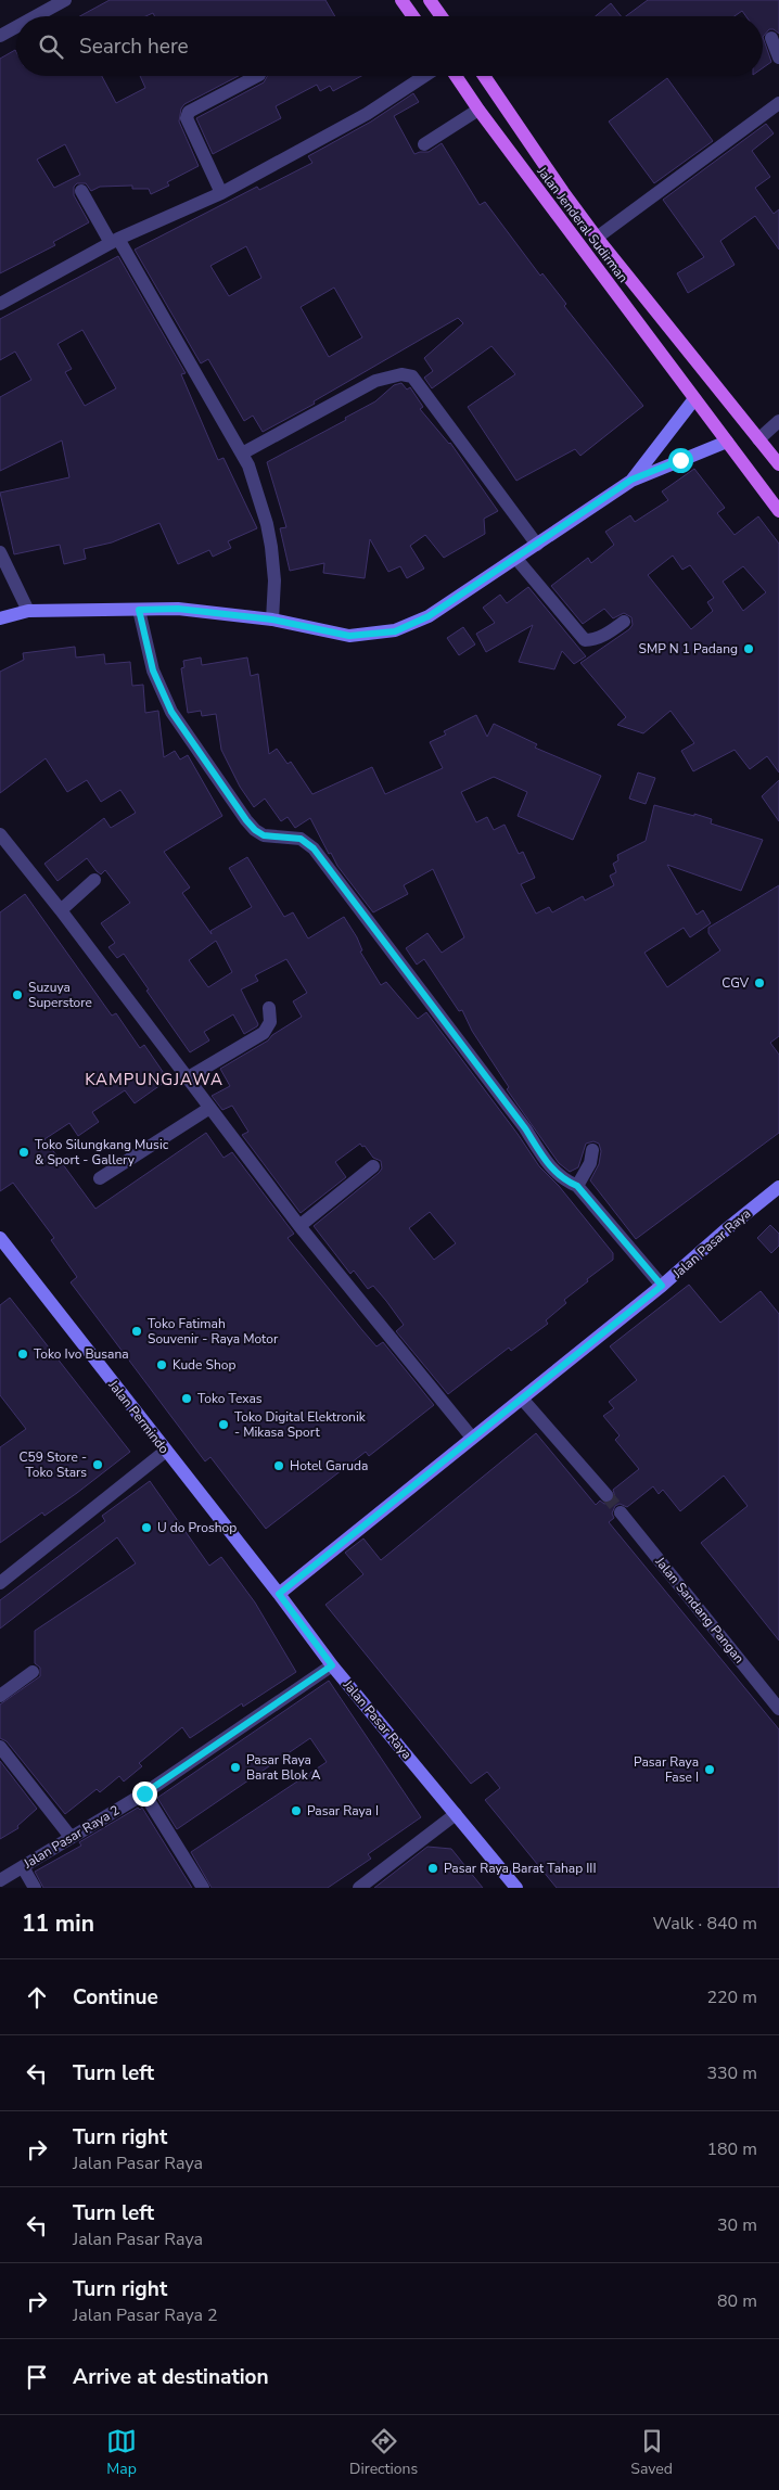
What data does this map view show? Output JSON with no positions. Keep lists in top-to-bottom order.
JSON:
{
  "streets": {
    "main road": ["Jalan Jenderal Sudirman", "Jalan Pasar Raya", "Jalan Permindo"],
    "street": ["Jalan Sandang Pangan", "Jalan Pasar Raya 2"]
  },
  "crossings": [
    ["Jalan Pasar Raya", "Jalan Permindo"],
    ["Jalan Pasar Raya", "Jalan Pasar Raya 2"]
  ],
  "districts": ["KAMPUNGJAWA"],
  "places": [
    "SMP N 1 Padang",
    "CGV",
    "Suzuya Superstore",
    "Toko Silungkang Music & Sport - Gallery",
    "Toko Fatimah Souvenir - Raya Motor",
    "Toko Ivo Busana",
    "Kude Shop",
    "Toko Texas",
    "Toko Digital Elektronik - Mikasa Sport",
    "C59 Store - Toko Stars",
    "Hotel Garuda",
    "U do Proshop",
    "Pasar Raya Barat Blok A",
    "Pasar Raya Fase I",
    "Pasar Raya I",
    "Pasar Raya Barat Tahap III"
  ],
  "page": {
    "search": "Search here",
    "heading": ["11 min", "Walk · 840 m"],
    "list": [
      ["Continue", "220 m"],
      ["Turn left", "330 m"],
      ["Turn right", "Jalan Pasar Raya", "180 m"],
      ["Turn left", "Jalan Pasar Raya", "30 m"],
      ["Turn right", "Jalan Pasar Raya 2", "80 m"],
      "Arrive at destination"
    ],
    "nav": ["Map", "Directions", "Saved"]
  }
}
